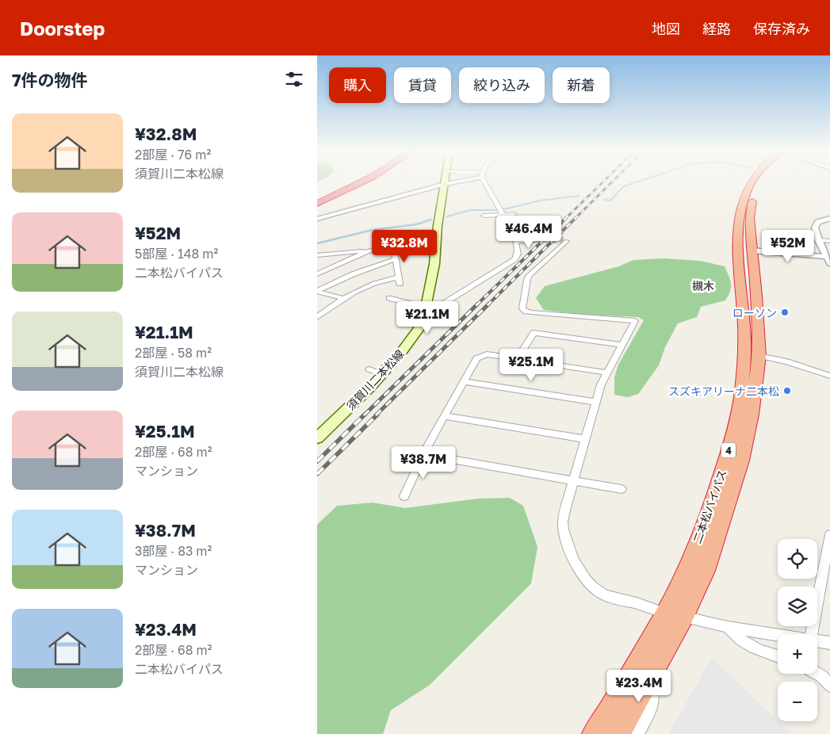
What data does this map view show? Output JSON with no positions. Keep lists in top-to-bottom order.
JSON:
{
  "streets": {
    "highway": ["4", "二本松バイパス"],
    "main road": ["須賀川二本松線"]
  },
  "districts": ["槻木"],
  "places": ["ローソン", "スズキアリーナ二本松"],
  "page": {
    "header": "Doorstep",
    "nav": ["地図", "経路", "保存済み"],
    "heading": "7件の物件",
    "chip": [
      "購入",
      "賃貸",
      "絞り込み",
      "新着"
    ],
    "list": [
      {
        "name": "¥32.8M",
        "note": "2部屋 · 76 m² · 須賀川二本松線"
      },
      {
        "name": "¥52M",
        "note": "5部屋 · 148 m² · 二本松バイパス"
      },
      {
        "name": "¥21.1M",
        "note": "2部屋 · 58 m² · 須賀川二本松線"
      },
      {
        "name": "¥25.1M",
        "note": "2部屋 · 68 m² · マンション"
      },
      {
        "name": "¥38.7M",
        "note": "3部屋 · 83 m² · マンション"
      },
      {
        "name": "¥23.4M",
        "note": "2部屋 · 68 m² · 二本松バイパス"
      }
    ],
    "price": [
      "¥46.4M",
      "¥32.8M",
      "¥52M",
      "¥21.1M",
      "¥25.1M",
      "¥38.7M",
      "¥23.4M"
    ],
    "map_buttons": ["+", "−"]
  }
}
